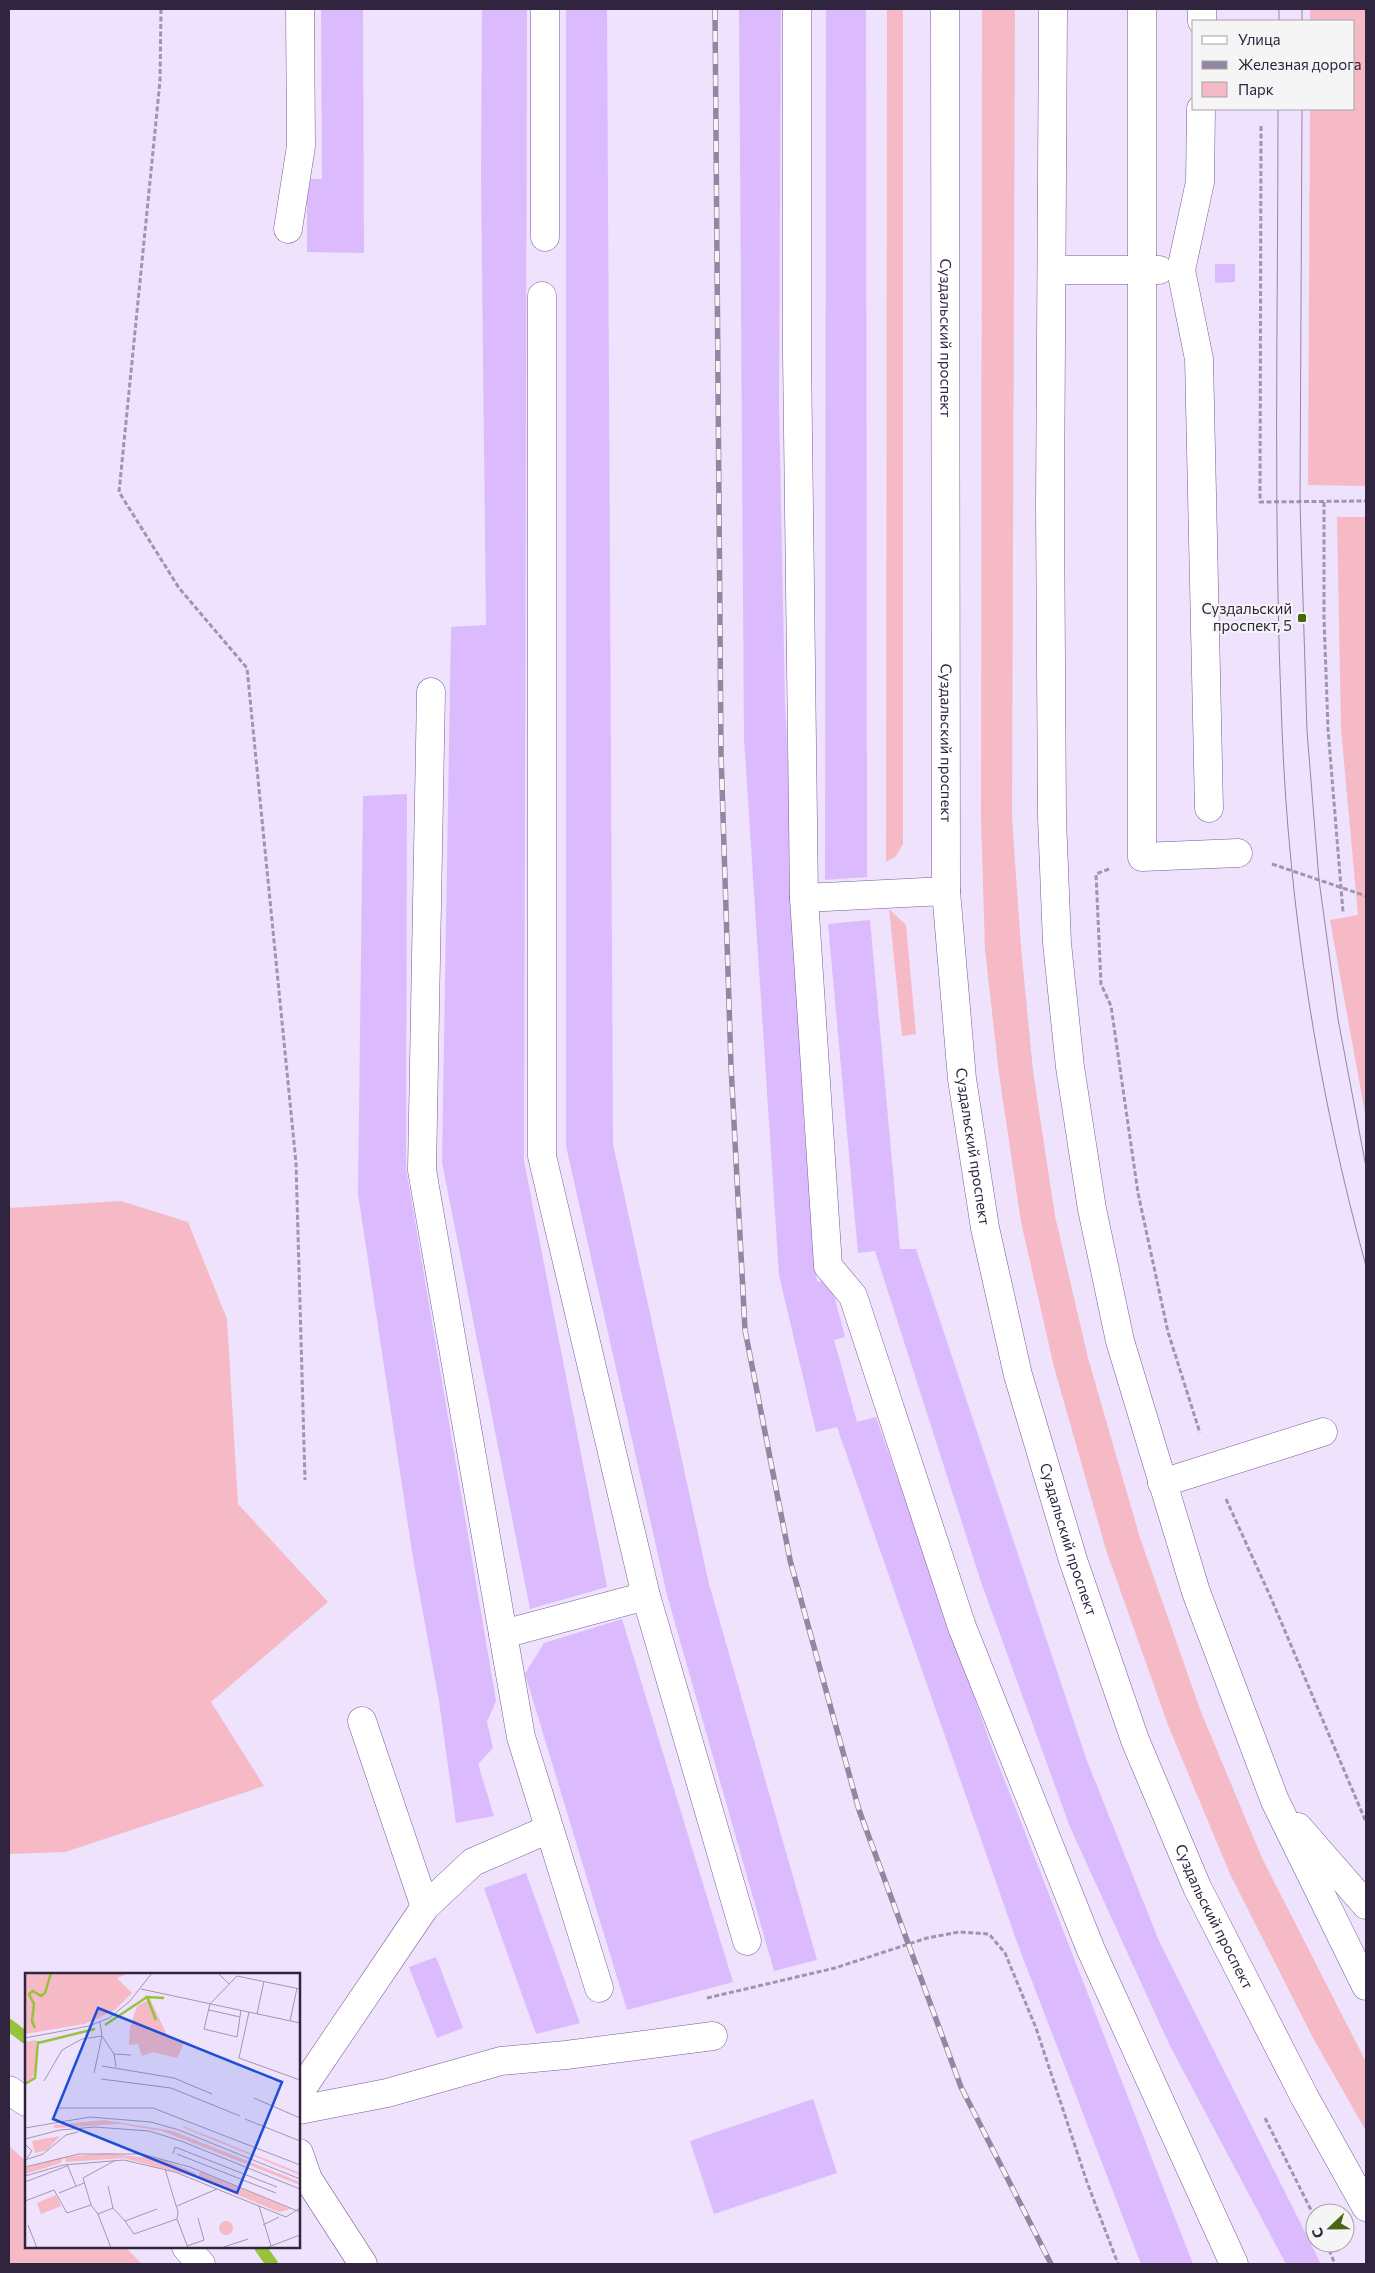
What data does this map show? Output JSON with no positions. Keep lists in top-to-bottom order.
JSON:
{
  "streets": {
    "main road": ["Суздальский проспект"]
  },
  "places": {
    "transit": ["Суздальский проспект, 5"]
  },
  "legend": ["Улица", "Железная дорога", "Парк"],
  "north": "left"
}
